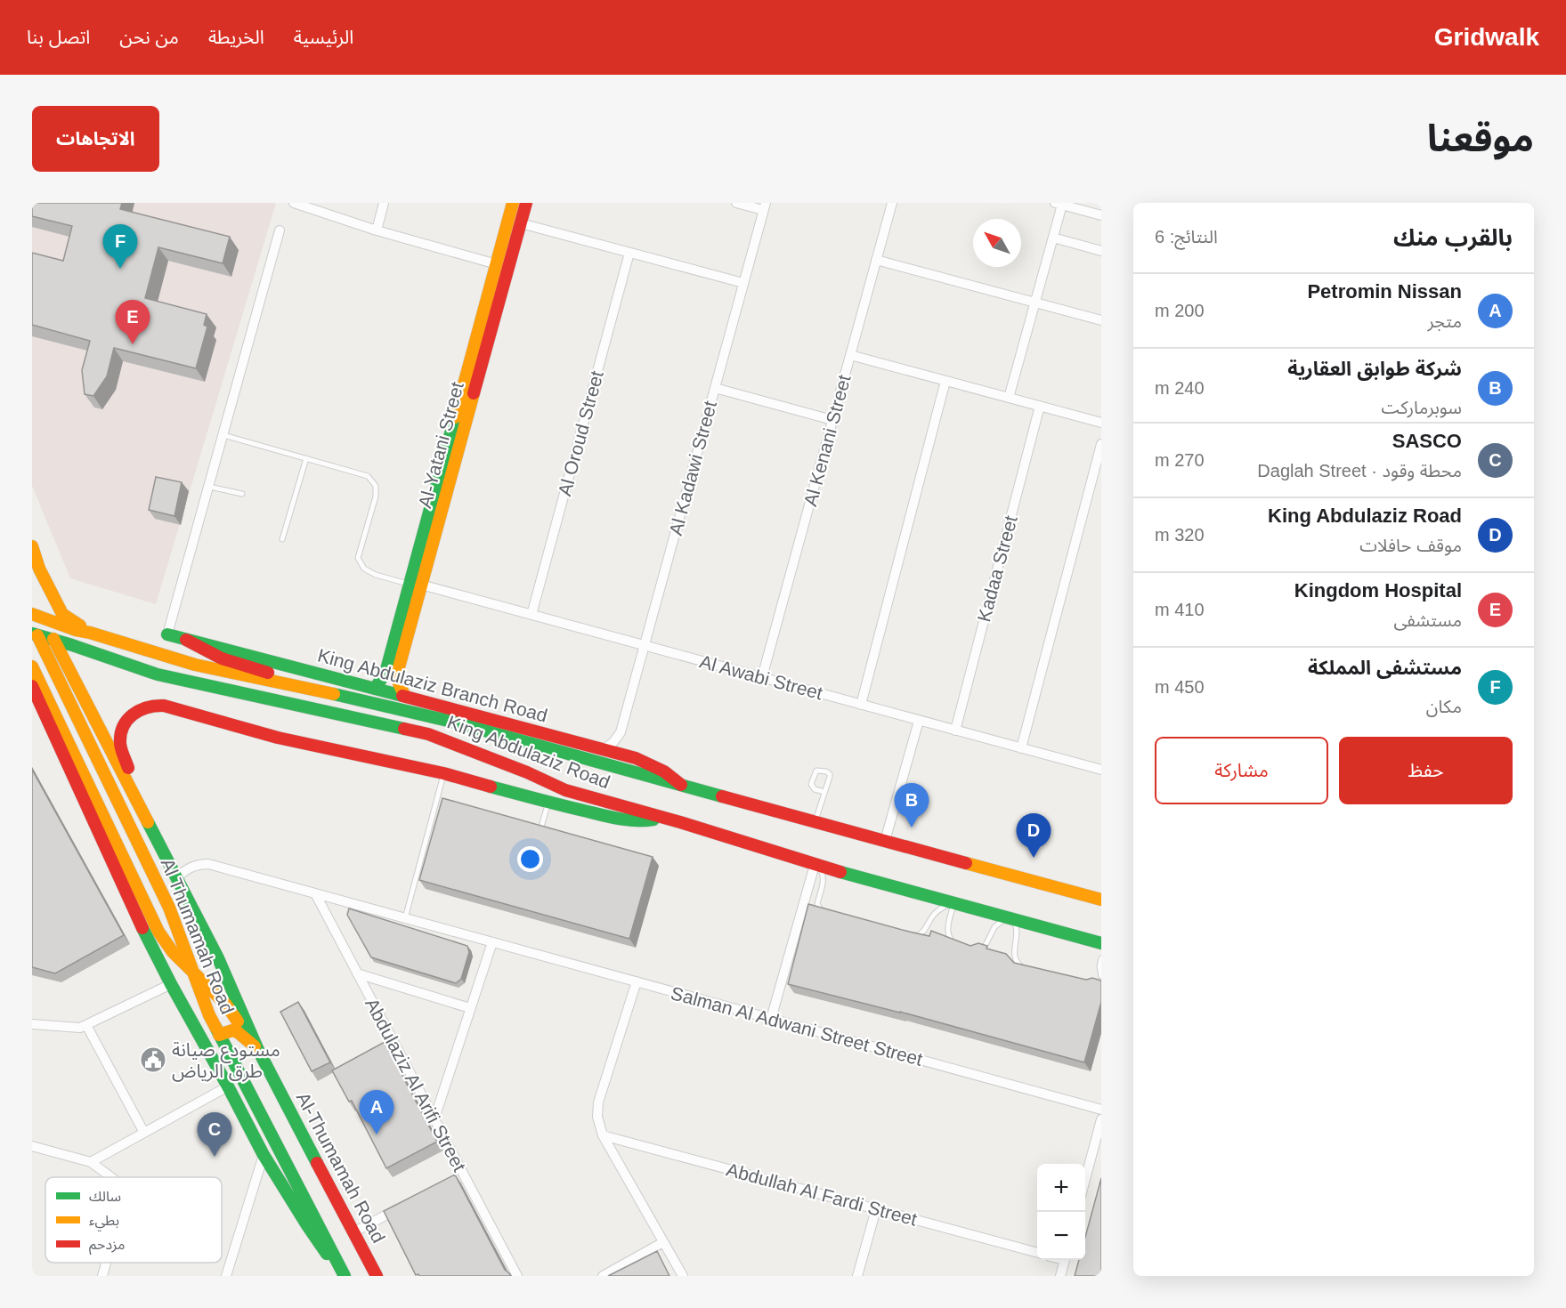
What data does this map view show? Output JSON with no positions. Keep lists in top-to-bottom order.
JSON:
{
  "streets": {
    "main road": [
      "Al-Yatani Street",
      "King Abdulaziz Branch Road",
      "King Abdulaziz Road",
      "Al Thumamah Road",
      "Al-Thumamah Road"
    ],
    "street": [
      "Al Oroud Street",
      "Al Kenani Street",
      "Al Kadawi Street",
      "Kadaa Street",
      "Al Awabi Street",
      "Salman Al Adwani Street Street",
      "Abdulaziz Al Arifi Street",
      "Abdullah Al Fardi Street"
    ]
  },
  "crossings": [
    ["Al Oroud Street", "Al Awabi Street"],
    ["Al Kenani Street", "Al Awabi Street"],
    ["Al-Yatani Street", "Al Awabi Street"],
    ["Al-Yatani Street", "King Abdulaziz Branch Road"],
    ["Al Kadawi Street", "Al Awabi Street"],
    ["Al Kadawi Street", "King Abdulaziz Branch Road"],
    ["Kadaa Street", "Al Awabi Street"],
    ["King Abdulaziz Branch Road", "King Abdulaziz Road"],
    ["King Abdulaziz Road", "Al Thumamah Road"],
    ["Al Thumamah Road", "Salman Al Adwani Street Street"],
    ["Al Thumamah Road", "Al-Thumamah Road"],
    ["Salman Al Adwani Street Street", "Abdulaziz Al Arifi Street"]
  ],
  "places": {
    "public building": ["مستودع صيانة طرق الرياض"]
  },
  "legend": ["سالك", "بطيء", "مزدحم"],
  "north": "top left",
  "page": {
    "header": "Gridwalk",
    "nav": [
      "الرئيسية",
      "الخريطة",
      "من نحن",
      "اتصل بنا"
    ],
    "title": "موقعنا",
    "buttons": [
      "الاتجاهات",
      ["حفظ", "مشاركة"]
    ],
    "heading": ["بالقرب منك", "النتائج: 6"],
    "pins": [
      "F",
      "E",
      "B",
      "D",
      "A",
      "C"
    ],
    "list": [
      {
        "mark": "A",
        "name": "Petromin Nissan",
        "note": "متجر",
        "value": "200 m"
      },
      {
        "mark": "B",
        "name": "شركة طوابق العقارية",
        "note": "سوبرماركت",
        "value": "240 m"
      },
      {
        "mark": "C",
        "name": "SASCO",
        "note": "محطة وقود · Daglah Street",
        "value": "270 m"
      },
      {
        "mark": "D",
        "name": "King Abdulaziz Road",
        "note": "موقف حافلات",
        "value": "320 m"
      },
      {
        "mark": "E",
        "name": "Kingdom Hospital",
        "note": "مستشفى",
        "value": "410 m"
      },
      {
        "mark": "F",
        "name": "مستشفى المملكة",
        "note": "مكان",
        "value": "450 m"
      }
    ],
    "map_buttons": ["+", "−"]
  }
}
